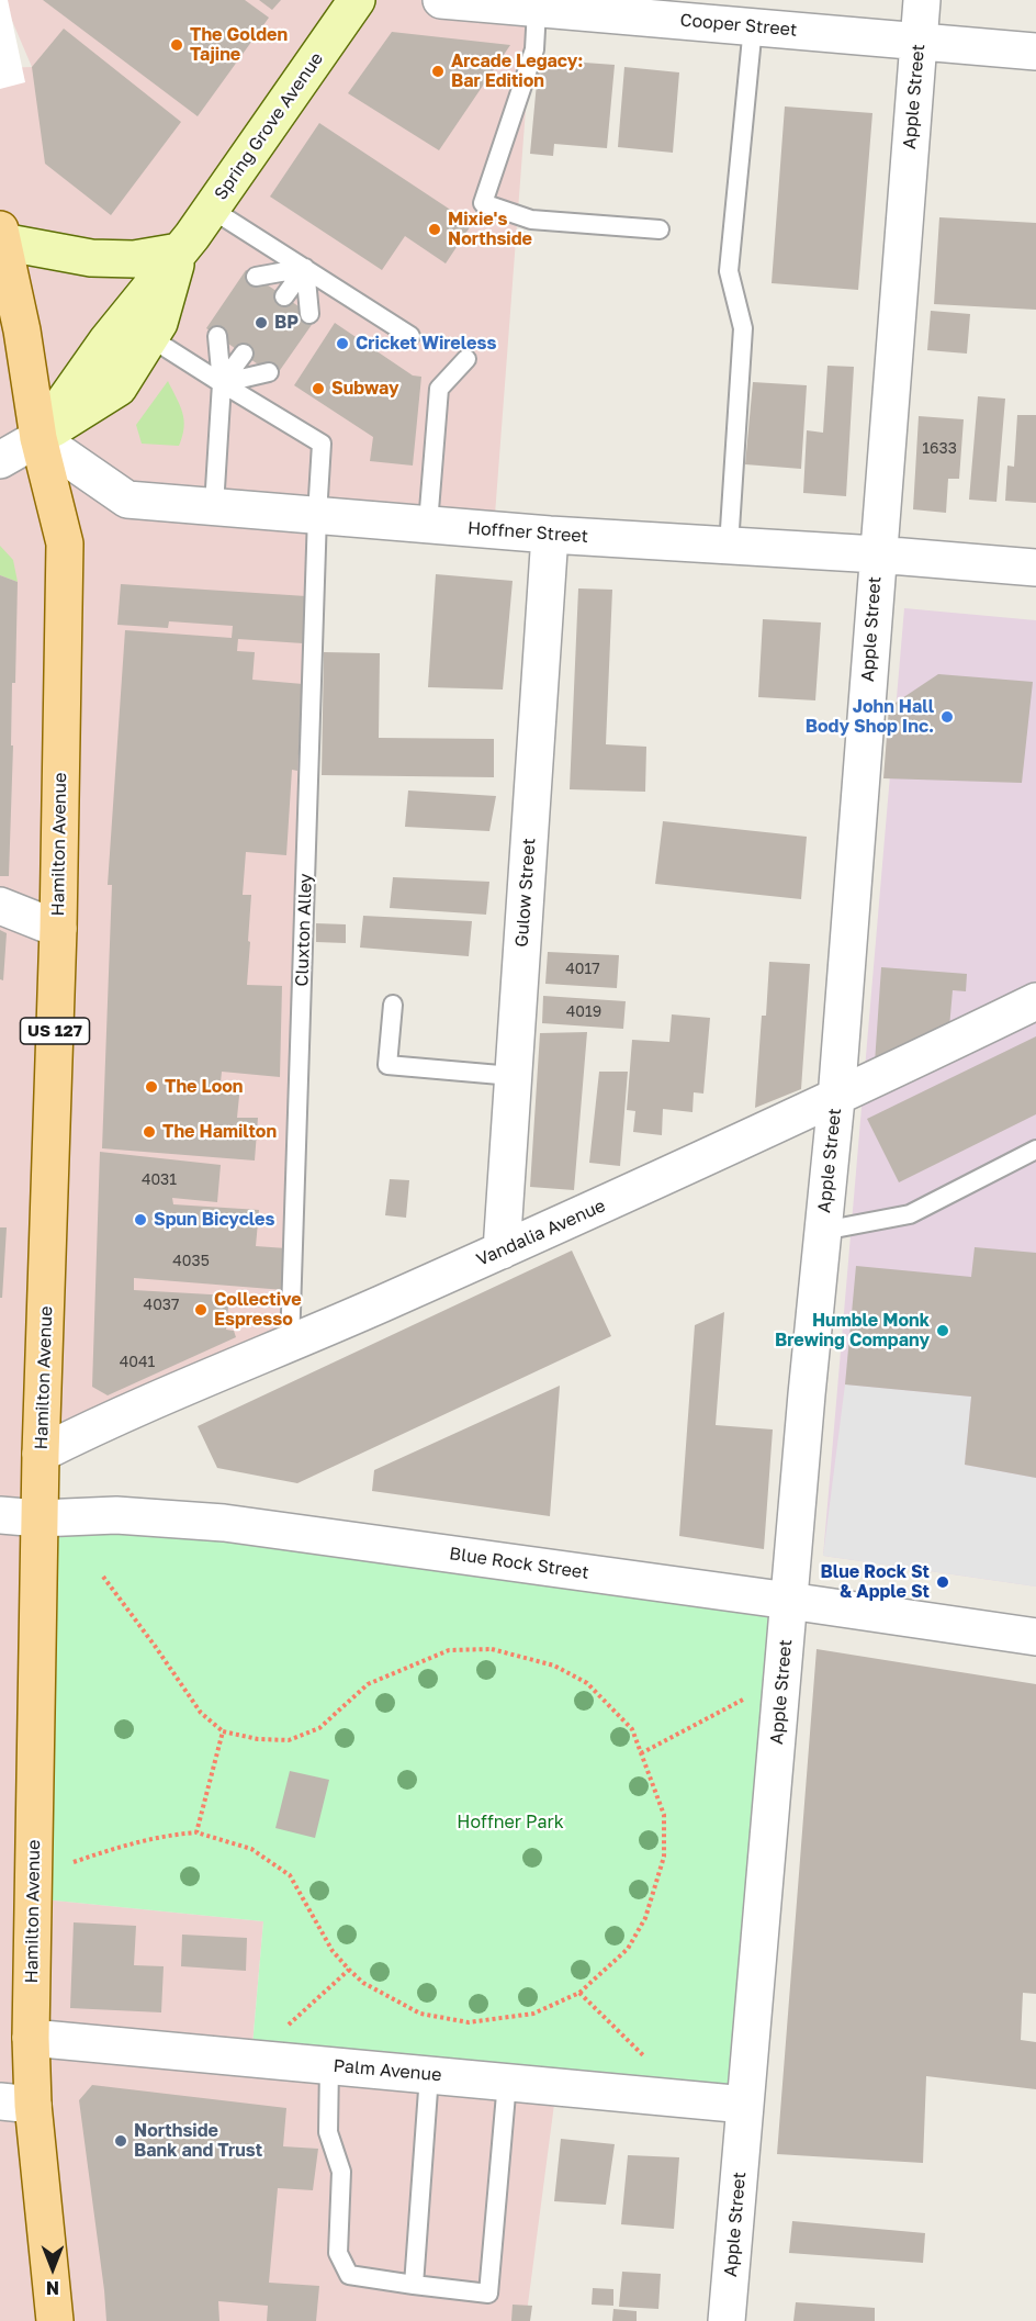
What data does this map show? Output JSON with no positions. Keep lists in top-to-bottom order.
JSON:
{
  "streets": {
    "main road": ["Spring Grove Avenue", "Hamilton Avenue", "US 127"],
    "street": [
      "Cooper Street",
      "Apple Street",
      "Hoffner Street",
      "Gulow Street",
      "Vandalia Avenue",
      "Blue Rock Street",
      "Palm Avenue"
    ],
    "lane": ["Cluxton Alley"]
  },
  "crossings": [
    ["Cooper Street", "Apple Street"],
    ["Apple Street", "Hoffner Street"],
    ["Apple Street", "Vandalia Avenue"],
    ["Apple Street", "Blue Rock Street"],
    ["Apple Street", "Palm Avenue"],
    ["Spring Grove Avenue", "Hoffner Street"],
    ["Spring Grove Avenue", "Hamilton Avenue"],
    ["Spring Grove Avenue", "US 127"],
    ["Hoffner Street", "Hamilton Avenue"],
    ["Hoffner Street", "Gulow Street"],
    ["Hoffner Street", "Cluxton Alley"],
    ["Hoffner Street", "US 127"],
    ["Hamilton Avenue", "US 127"],
    ["Hamilton Avenue", "Vandalia Avenue"],
    ["Hamilton Avenue", "Blue Rock Street"],
    ["Hamilton Avenue", "Palm Avenue"],
    ["Gulow Street", "Vandalia Avenue"],
    ["Cluxton Alley", "Vandalia Avenue"]
  ],
  "parks": ["Hoffner Park"],
  "places": [
    "The Golden Tajine",
    "Arcade Legacy: Bar Edition",
    "Mixie's Northside",
    "BP",
    "Cricket Wireless",
    "Subway",
    "John Hall Body Shop Inc.",
    "The Loon",
    "The Hamilton",
    "Spun Bicycles",
    "Collective Espresso",
    "Humble Monk Brewing Company",
    "Blue Rock St & Apple St",
    "Northside Bank and Trust"
  ],
  "house_numbers": [
    "1633",
    "4017",
    "4019",
    "4031",
    "4035",
    "4037",
    "4041"
  ],
  "north": "bottom"
}
